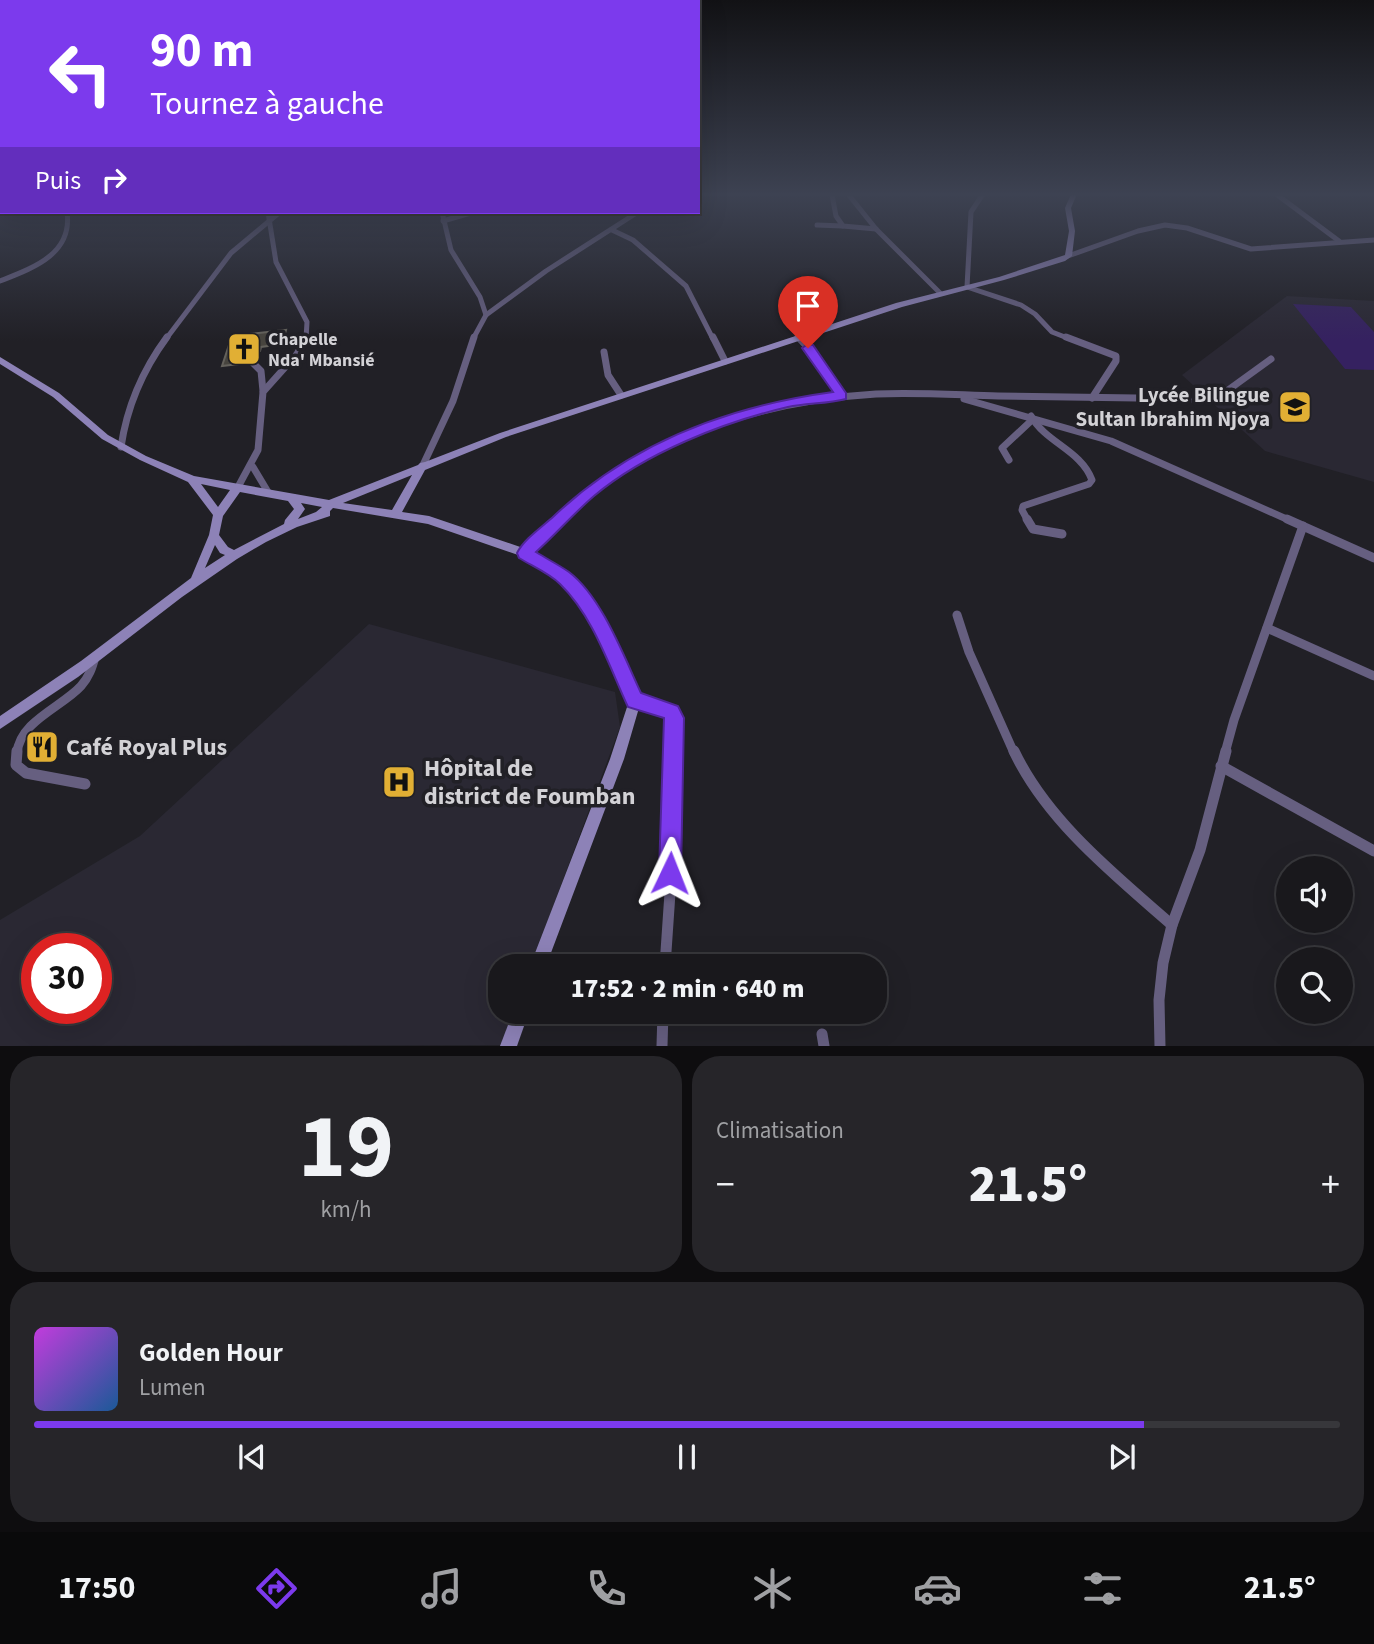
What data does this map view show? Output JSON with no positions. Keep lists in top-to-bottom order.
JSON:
{
  "places": {
    "church": ["Chapelle Nda' Mbansié"],
    "school or university": ["Lycée Bilingue Sultan Ibrahim Njoya"],
    "restaurant": ["Café Royal Plus"],
    "hospital": ["Hôpital de district de Foumban"]
  },
  "page": {
    "turn": ["90 m", "Tournez à gauche"],
    "then": "Puis",
    "limit": "30",
    "trip": "17:52 · 2 min · 640 m",
    "tile": [
      ["19", "km/h"],
      "Climatisation"
    ],
    "heat": ["−", "21.5°", "+"],
    "song": ["Golden Hour", "Lumen"],
    "tabs": ["17:50", "21.5°"]
  }
}
